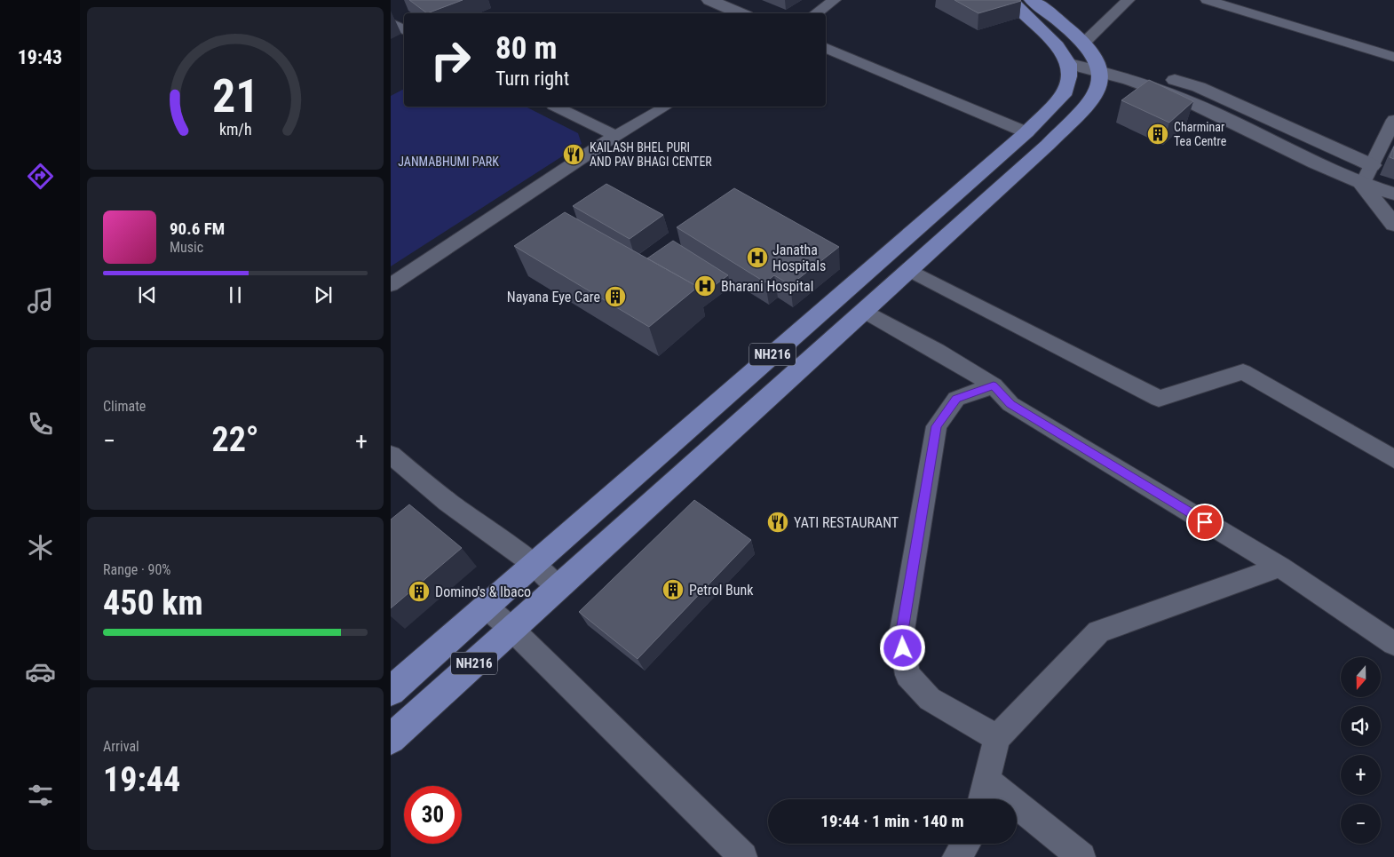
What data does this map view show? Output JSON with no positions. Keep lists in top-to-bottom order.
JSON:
{
  "streets": {
    "highway": ["NH216"]
  },
  "parks": ["JANMABHUMI PARK"],
  "places": {
    "building": [
      "Charminar Tea Centre",
      "Nayana Eye Care",
      "Petrol Bunk",
      "Domino's & Ibaco"
    ],
    "restaurant": ["KAILASH BHEL PURI AND PAV BHAGI CENTER", "YATI RESTAURANT"],
    "hospital": ["Janatha Hospitals", "Bharani Hospital"]
  },
  "north": "bottom",
  "page": {
    "tabs": "19:43",
    "turn": ["80 m", "Turn right"],
    "song": ["90.6 FM", "Music"],
    "tile": [
      "Climate",
      ["Range · 90%", "450 km"],
      ["Arrival", "19:44"]
    ],
    "heat": ["−", "22°", "+"],
    "map_buttons": ["+", "−"],
    "limit": "30",
    "trip": "19:44 · 1 min · 140 m",
    "gauge": ["21", "km/h"]
  }
}
